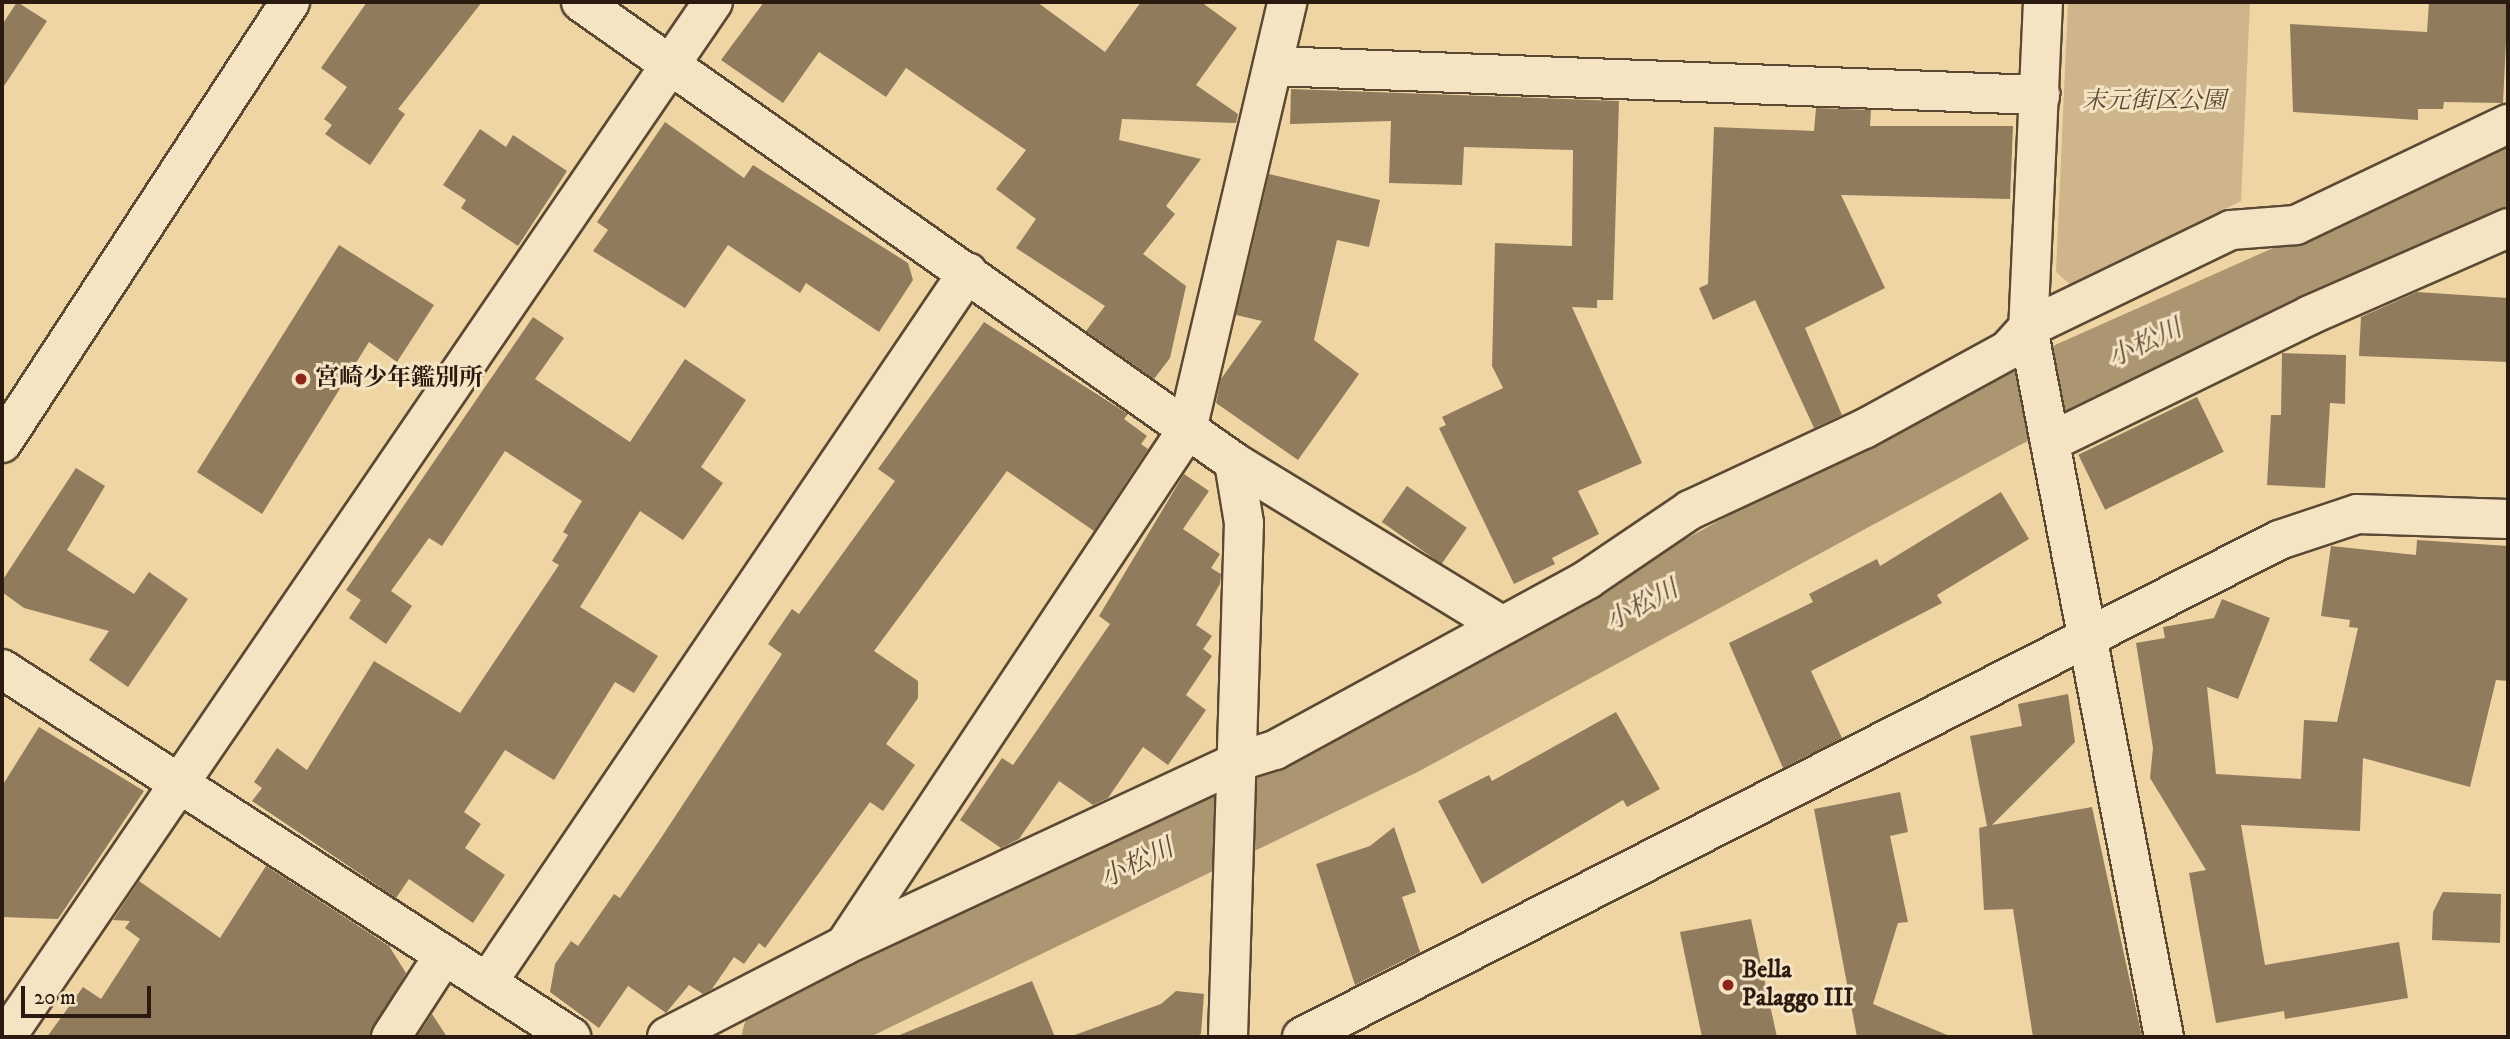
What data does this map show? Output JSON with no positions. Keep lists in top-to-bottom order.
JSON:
{
  "water": ["小松川"],
  "parks": ["末元街区公園"],
  "places": ["宮崎少年鑑別所", "Bella Palaggo III"],
  "scale_bar": "20 m"
}
